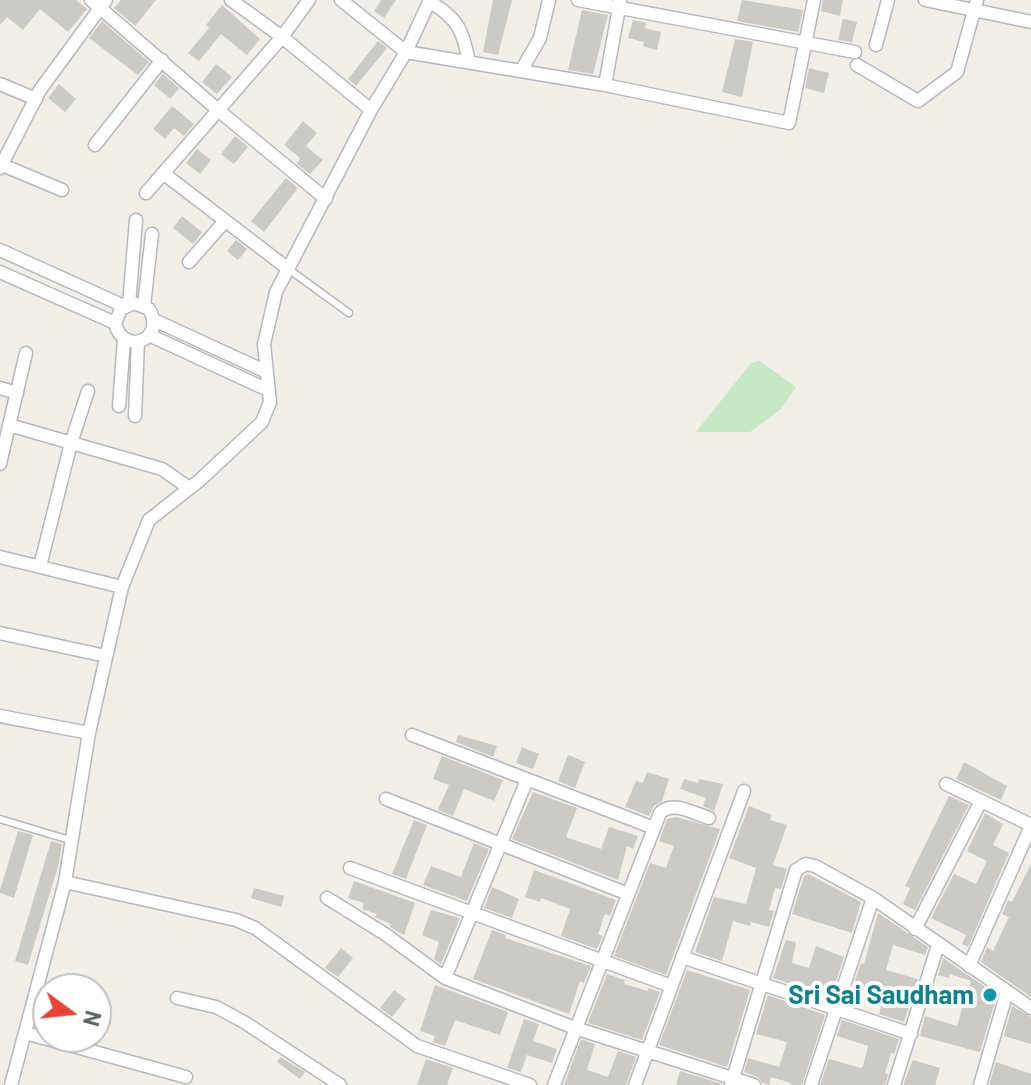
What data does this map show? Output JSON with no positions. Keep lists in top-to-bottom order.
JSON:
{
  "places": ["Sri Sai Saudham"],
  "north": "right"
}
